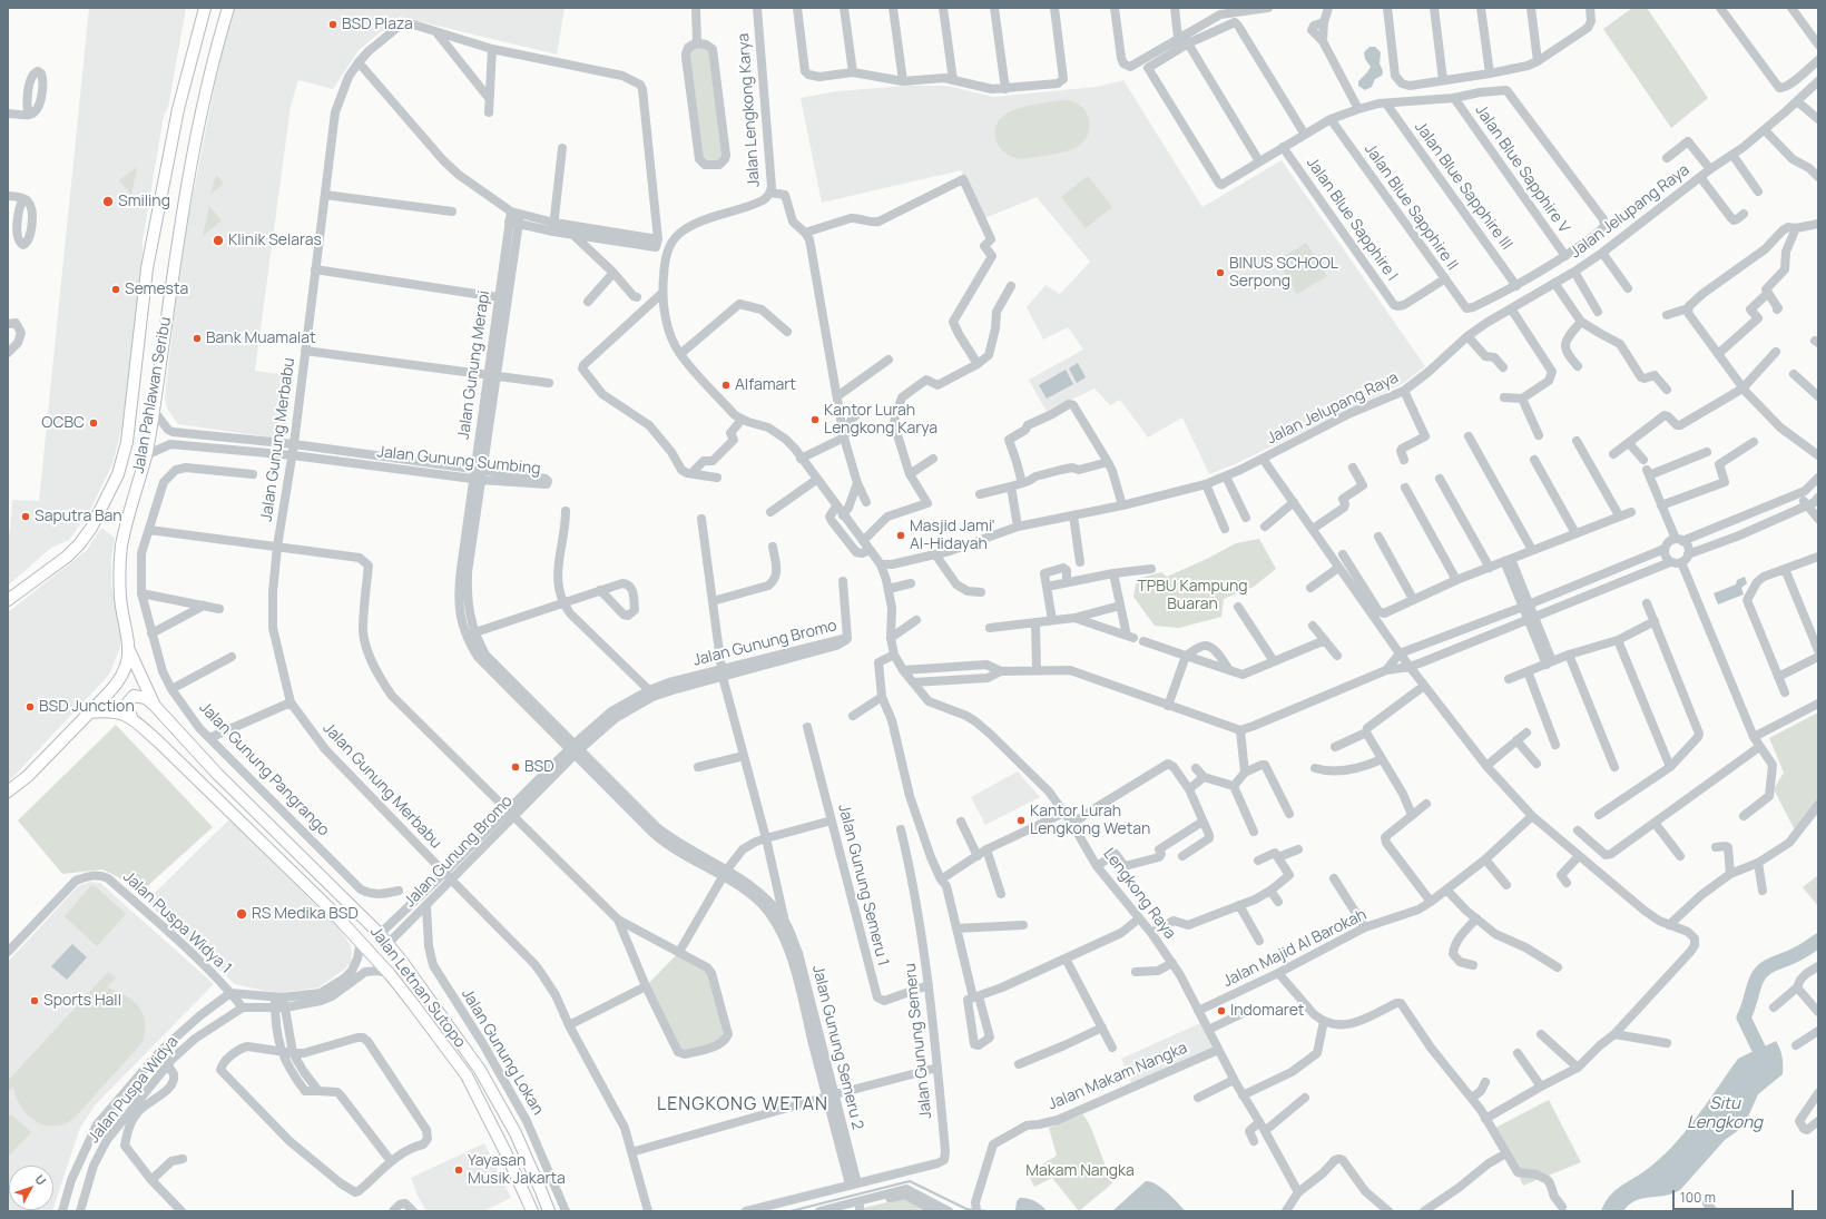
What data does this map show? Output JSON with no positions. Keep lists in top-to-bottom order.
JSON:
{
  "streets": {
    "main road": ["Jalan Pahlawan Seribu", "Jalan Letnan Sutopo"],
    "street": [
      "Jalan Lengkong Karya",
      "Jalan Blue Sapphire V",
      "Jalan Blue Sapphire III",
      "Jalan Blue Sapphire II",
      "Jalan Jelupang Raya",
      "Jalan Blue Sapphire I",
      "Jalan Gunung Merapi",
      "Jalan Gunung Merbabu",
      "Jalan Gunung Sumbing",
      "Jalan Gunung Bromo",
      "Jalan Gunung Pangrango",
      "Jalan Gunung Semeru 1",
      "Lengkong Raya",
      "Jalan Puspa Widya 1",
      "Jalan Majid Al Barokah",
      "Jalan Gunung Semeru",
      "Jalan Gunung Semeru 2",
      "Jalan Gunung Lokan",
      "Jalan Makam Nangka",
      "Jalan Puspa Widya"
    ]
  },
  "crossings": [
    ["Jalan Lengkong Karya", "Jalan Jelupang Raya"],
    ["Jalan Lengkong Karya", "Lengkong Raya"],
    ["Jalan Blue Sapphire III", "Jalan Blue Sapphire II"],
    ["Jalan Blue Sapphire II", "Jalan Blue Sapphire I"],
    ["Jalan Jelupang Raya", "Lengkong Raya"],
    ["Jalan Gunung Merapi", "Jalan Gunung Sumbing"],
    ["Jalan Gunung Merapi", "Jalan Gunung Bromo"],
    ["Jalan Gunung Merapi", "Jalan Gunung Semeru 2"],
    ["Jalan Pahlawan Seribu", "Jalan Gunung Sumbing"],
    ["Jalan Pahlawan Seribu", "Jalan Letnan Sutopo"],
    ["Jalan Gunung Merbabu", "Jalan Gunung Sumbing"],
    ["Jalan Gunung Merbabu", "Jalan Gunung Bromo"],
    ["Jalan Gunung Bromo", "Jalan Letnan Sutopo"],
    ["Jalan Gunung Bromo", "Jalan Gunung Semeru 2"],
    ["Jalan Gunung Bromo", "Jalan Gunung Lokan"],
    ["Jalan Gunung Semeru 1", "Jalan Gunung Semeru"],
    ["Lengkong Raya", "Jalan Majid Al Barokah"],
    ["Lengkong Raya", "Jalan Makam Nangka"],
    ["Jalan Puspa Widya 1", "Jalan Puspa Widya"],
    ["Jalan Gunung Semeru", "Jalan Gunung Semeru 2"]
  ],
  "districts": ["LENGKONG WETAN"],
  "water": ["Situ Lengkong"],
  "parks": ["TPBU Kampung Buaran", "Makam Nangka"],
  "places": [
    "BSD Plaza",
    "Smiling",
    "Klinik Selaras",
    "BINUS SCHOOL Serpong",
    "Semesta",
    "Bank Muamalat",
    "Alfamart",
    "Kantor Lurah Lengkong Karya",
    "OCBC",
    "Saputra Ban",
    "Masjid Jami' Al-Hidayah",
    "BSD Junction",
    "BSD",
    "Kantor Lurah Lengkong Wetan",
    "RS Medika BSD",
    "Sports Hall",
    "Indomaret",
    "Yayasan Musik Jakarta"
  ],
  "scale_bar": "100 m",
  "north": "top right"
}
